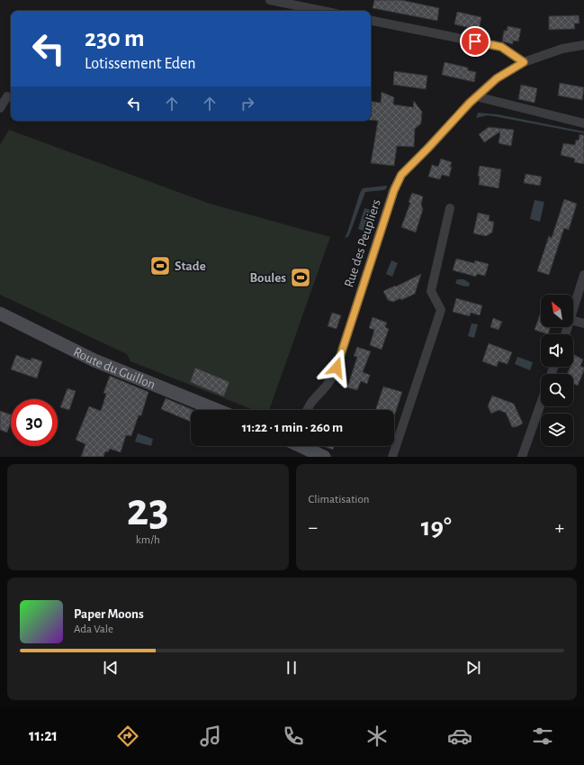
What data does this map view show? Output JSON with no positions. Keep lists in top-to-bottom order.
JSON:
{
  "streets": {
    "street": ["Rue des Peupliers", "Route du Guillon"]
  },
  "places": {
    "sports": ["Stade", "Boules"]
  },
  "north": "top left",
  "page": {
    "turn": ["230 m", "Lotissement Eden"],
    "limit": "30",
    "trip": "11:22 · 1 min · 260 m",
    "tile": [
      ["23", "km/h"],
      "Climatisation"
    ],
    "heat": ["−", "19°", "+"],
    "song": ["Paper Moons", "Ada Vale"],
    "tabs": "11:21"
  }
}
